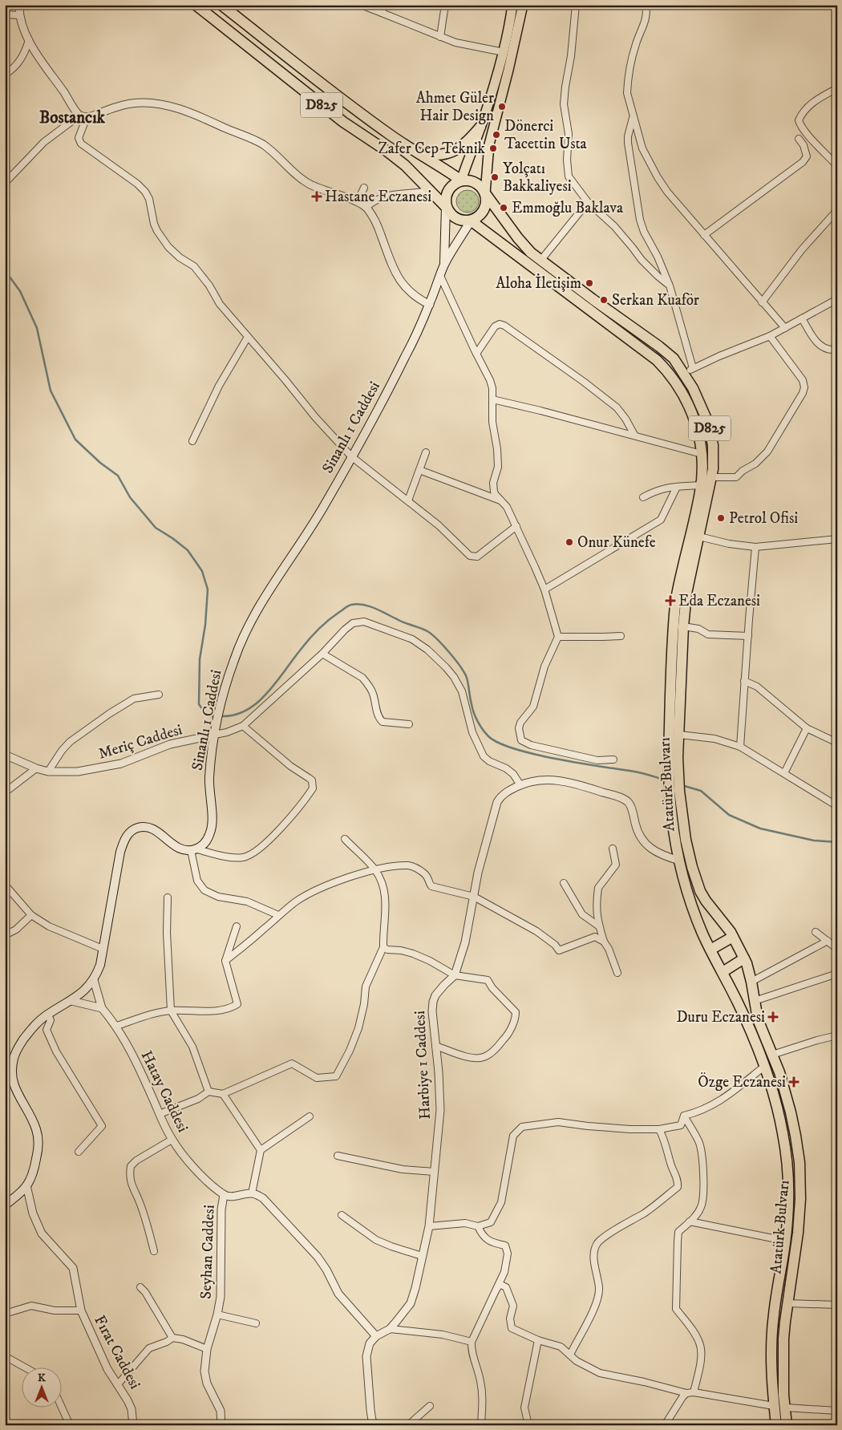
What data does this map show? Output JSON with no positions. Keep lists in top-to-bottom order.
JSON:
{
  "streets": {
    "highway": ["D825", "Atatürk Bulvarı"],
    "main road": ["Sinanlı 1 Caddesi"],
    "street": [
      "Meriç Caddesi",
      "Harbiye 1 Caddesi",
      "Hatay Caddesi",
      "Seyhan Caddesi",
      "Fırat Caddesi"
    ]
  },
  "crossings": [
    ["D825", "Sinanlı 1 Caddesi"],
    ["D825", "Atatürk Bulvarı"],
    ["Sinanlı 1 Caddesi", "Meriç Caddesi"],
    ["Sinanlı 1 Caddesi", "Atatürk Bulvarı"],
    ["Atatürk Bulvarı", "Harbiye 1 Caddesi"],
    ["Hatay Caddesi", "Seyhan Caddesi"]
  ],
  "districts": ["Bostancık"],
  "places": {
    "other": [
      "Ahmet Güler Hair Design",
      "Dönerci Tacettin Usta",
      "Zafer Cep Teknik",
      "Yolçatı Bakkaliyesi",
      "Emmoğlu Baklava",
      "Aloha İletişim",
      "Serkan Kuaför",
      "Petrol Ofisi",
      "Onur Künefe"
    ],
    "health": [
      "Hastane Eczanesi",
      "Eda Eczanesi",
      "Duru Eczanesi",
      "Özge Eczanesi"
    ]
  },
  "north": "top"
}
